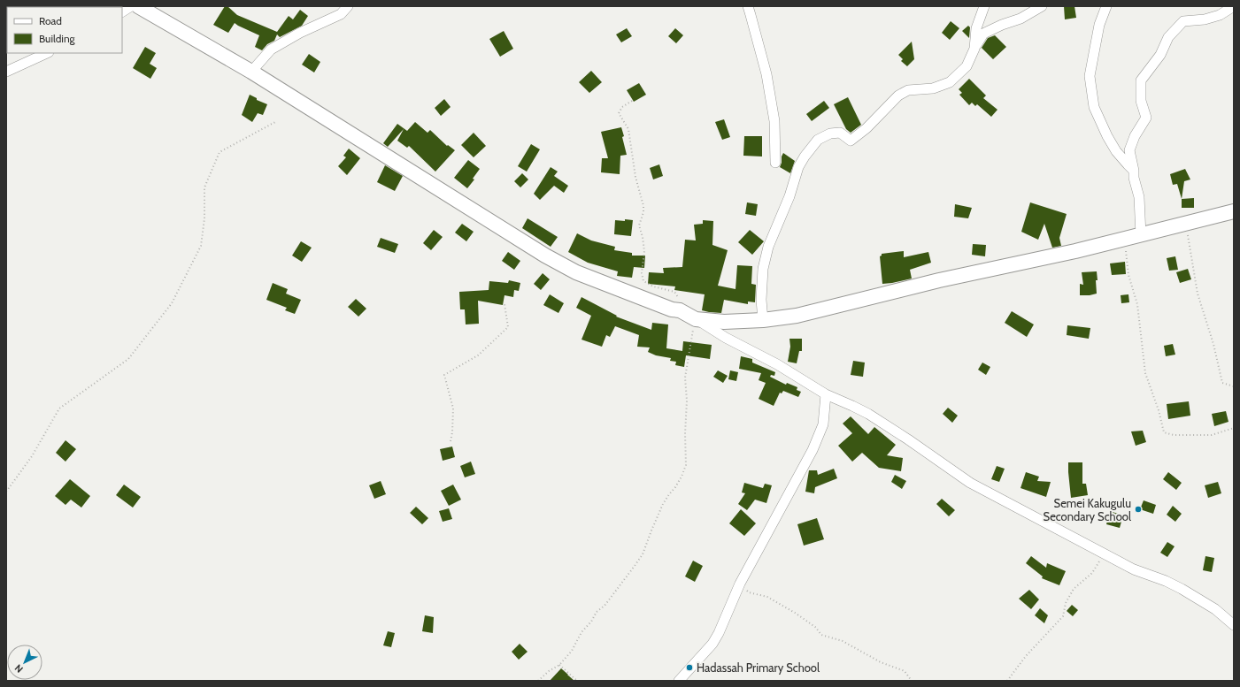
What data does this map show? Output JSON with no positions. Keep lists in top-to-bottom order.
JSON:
{
  "places": ["Semei Kakugulu Secondary School", "Hadassah Primary School"],
  "legend": ["Road", "Building"],
  "north": "bottom left"
}
